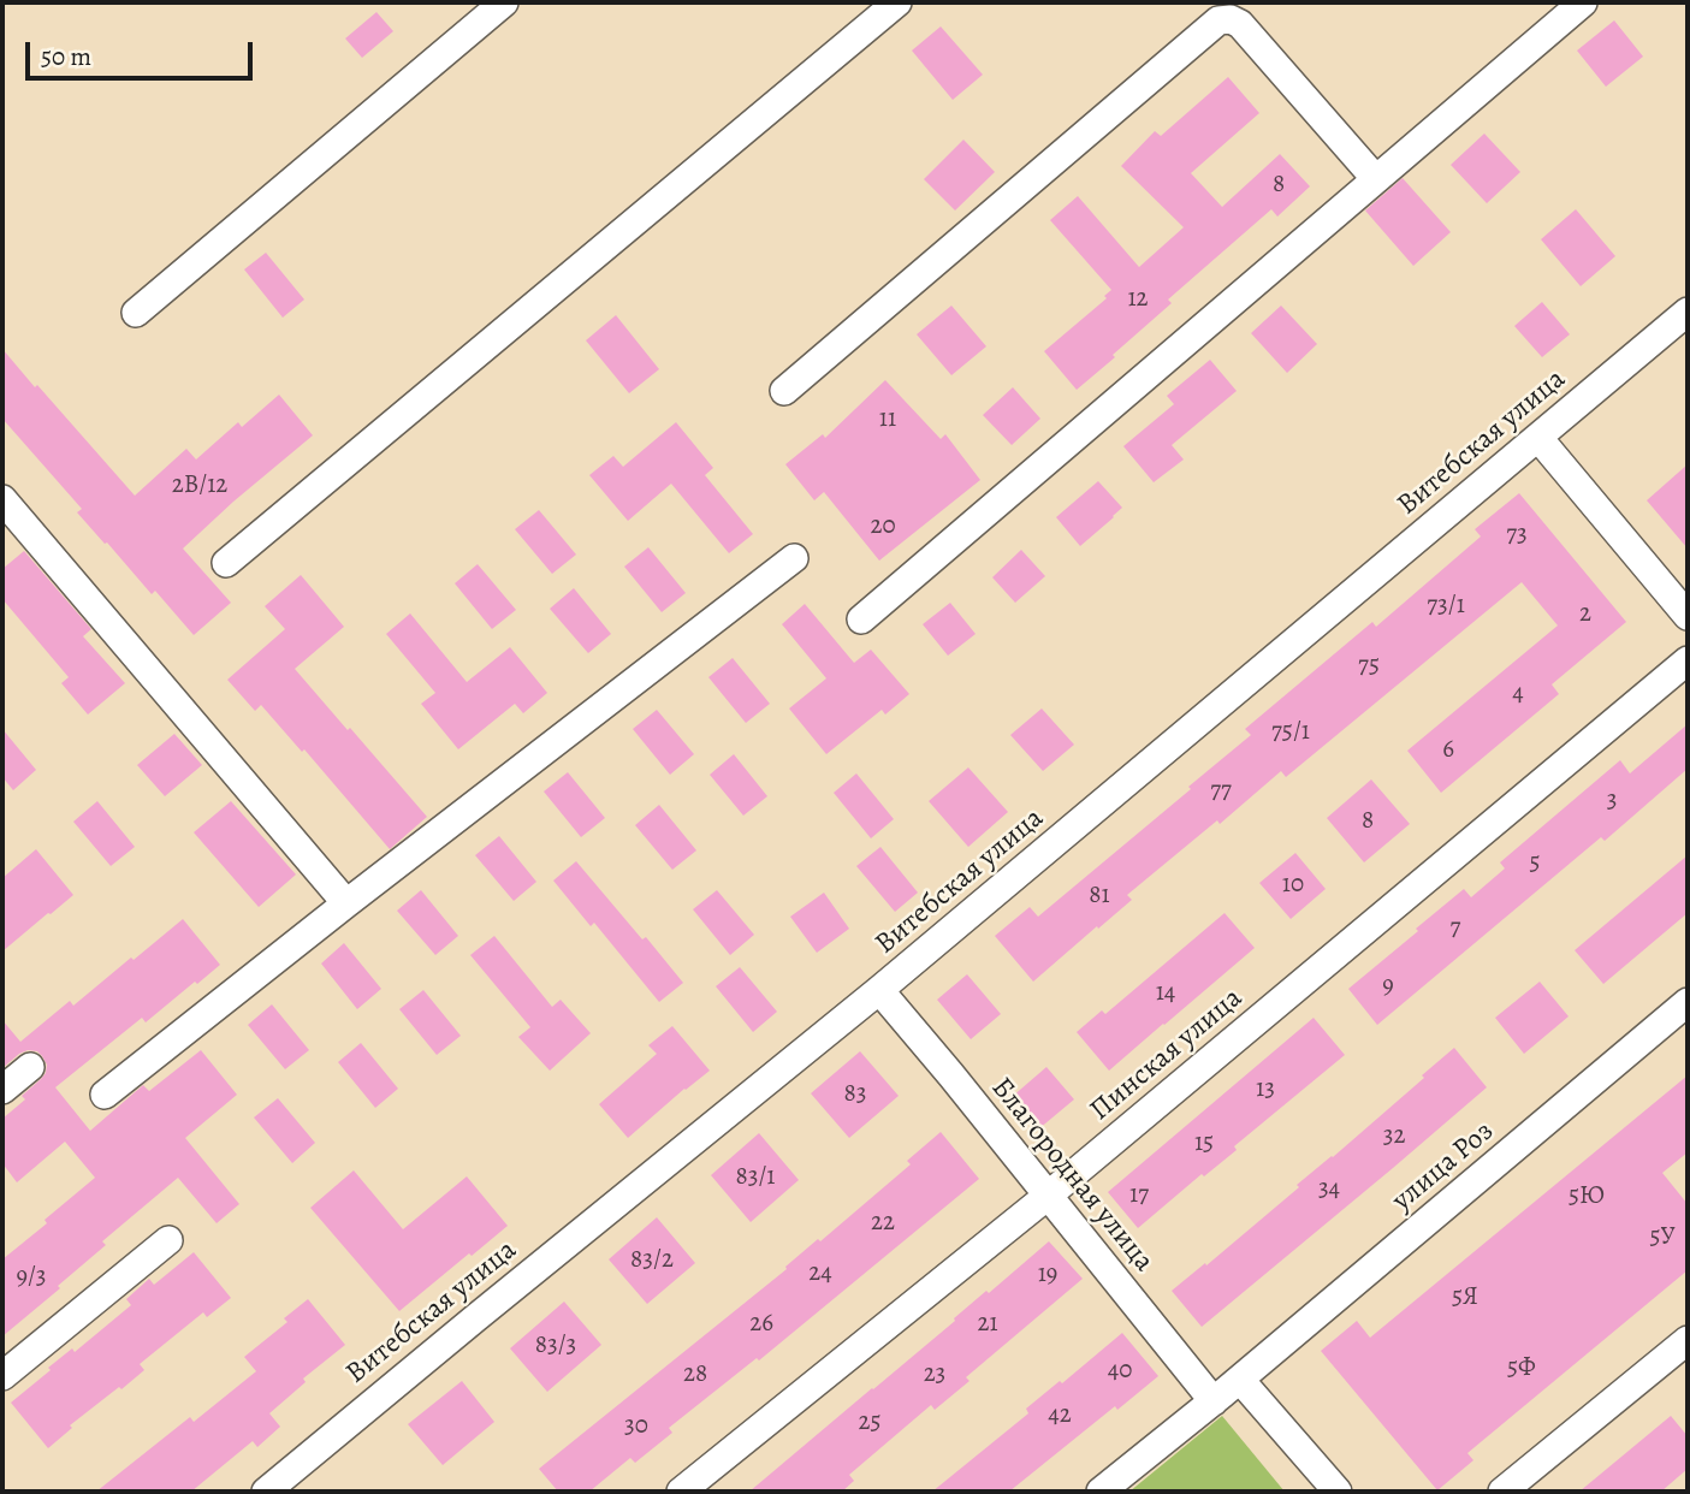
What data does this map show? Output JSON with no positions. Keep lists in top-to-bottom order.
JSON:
{
  "streets": {
    "street": [
      "Витебская улица",
      "Пинская улица",
      "улица Роз",
      "Благородная улица"
    ]
  },
  "crossings": [
    ["Витебская улица", "Благородная улица"],
    ["Пинская улица", "Благородная улица"],
    ["улица Роз", "Благородная улица"]
  ],
  "house_numbers": [
    "8",
    "12",
    "11",
    "2В/12",
    "20",
    "73",
    "73/1",
    "2",
    "75",
    "4",
    "75/1",
    "6",
    "77",
    "3",
    "8",
    "5",
    "10",
    "81",
    "7",
    "9",
    "14",
    "13",
    "83",
    "32",
    "15",
    "83/1",
    "34",
    "17",
    "5Ю",
    "22",
    "5У",
    "83/2",
    "24",
    "19",
    "9/3",
    "5Я",
    "26",
    "21",
    "83/3",
    "5Ф",
    "40",
    "28",
    "23",
    "42",
    "25",
    "30"
  ],
  "scale_bar": "50 m"
}
